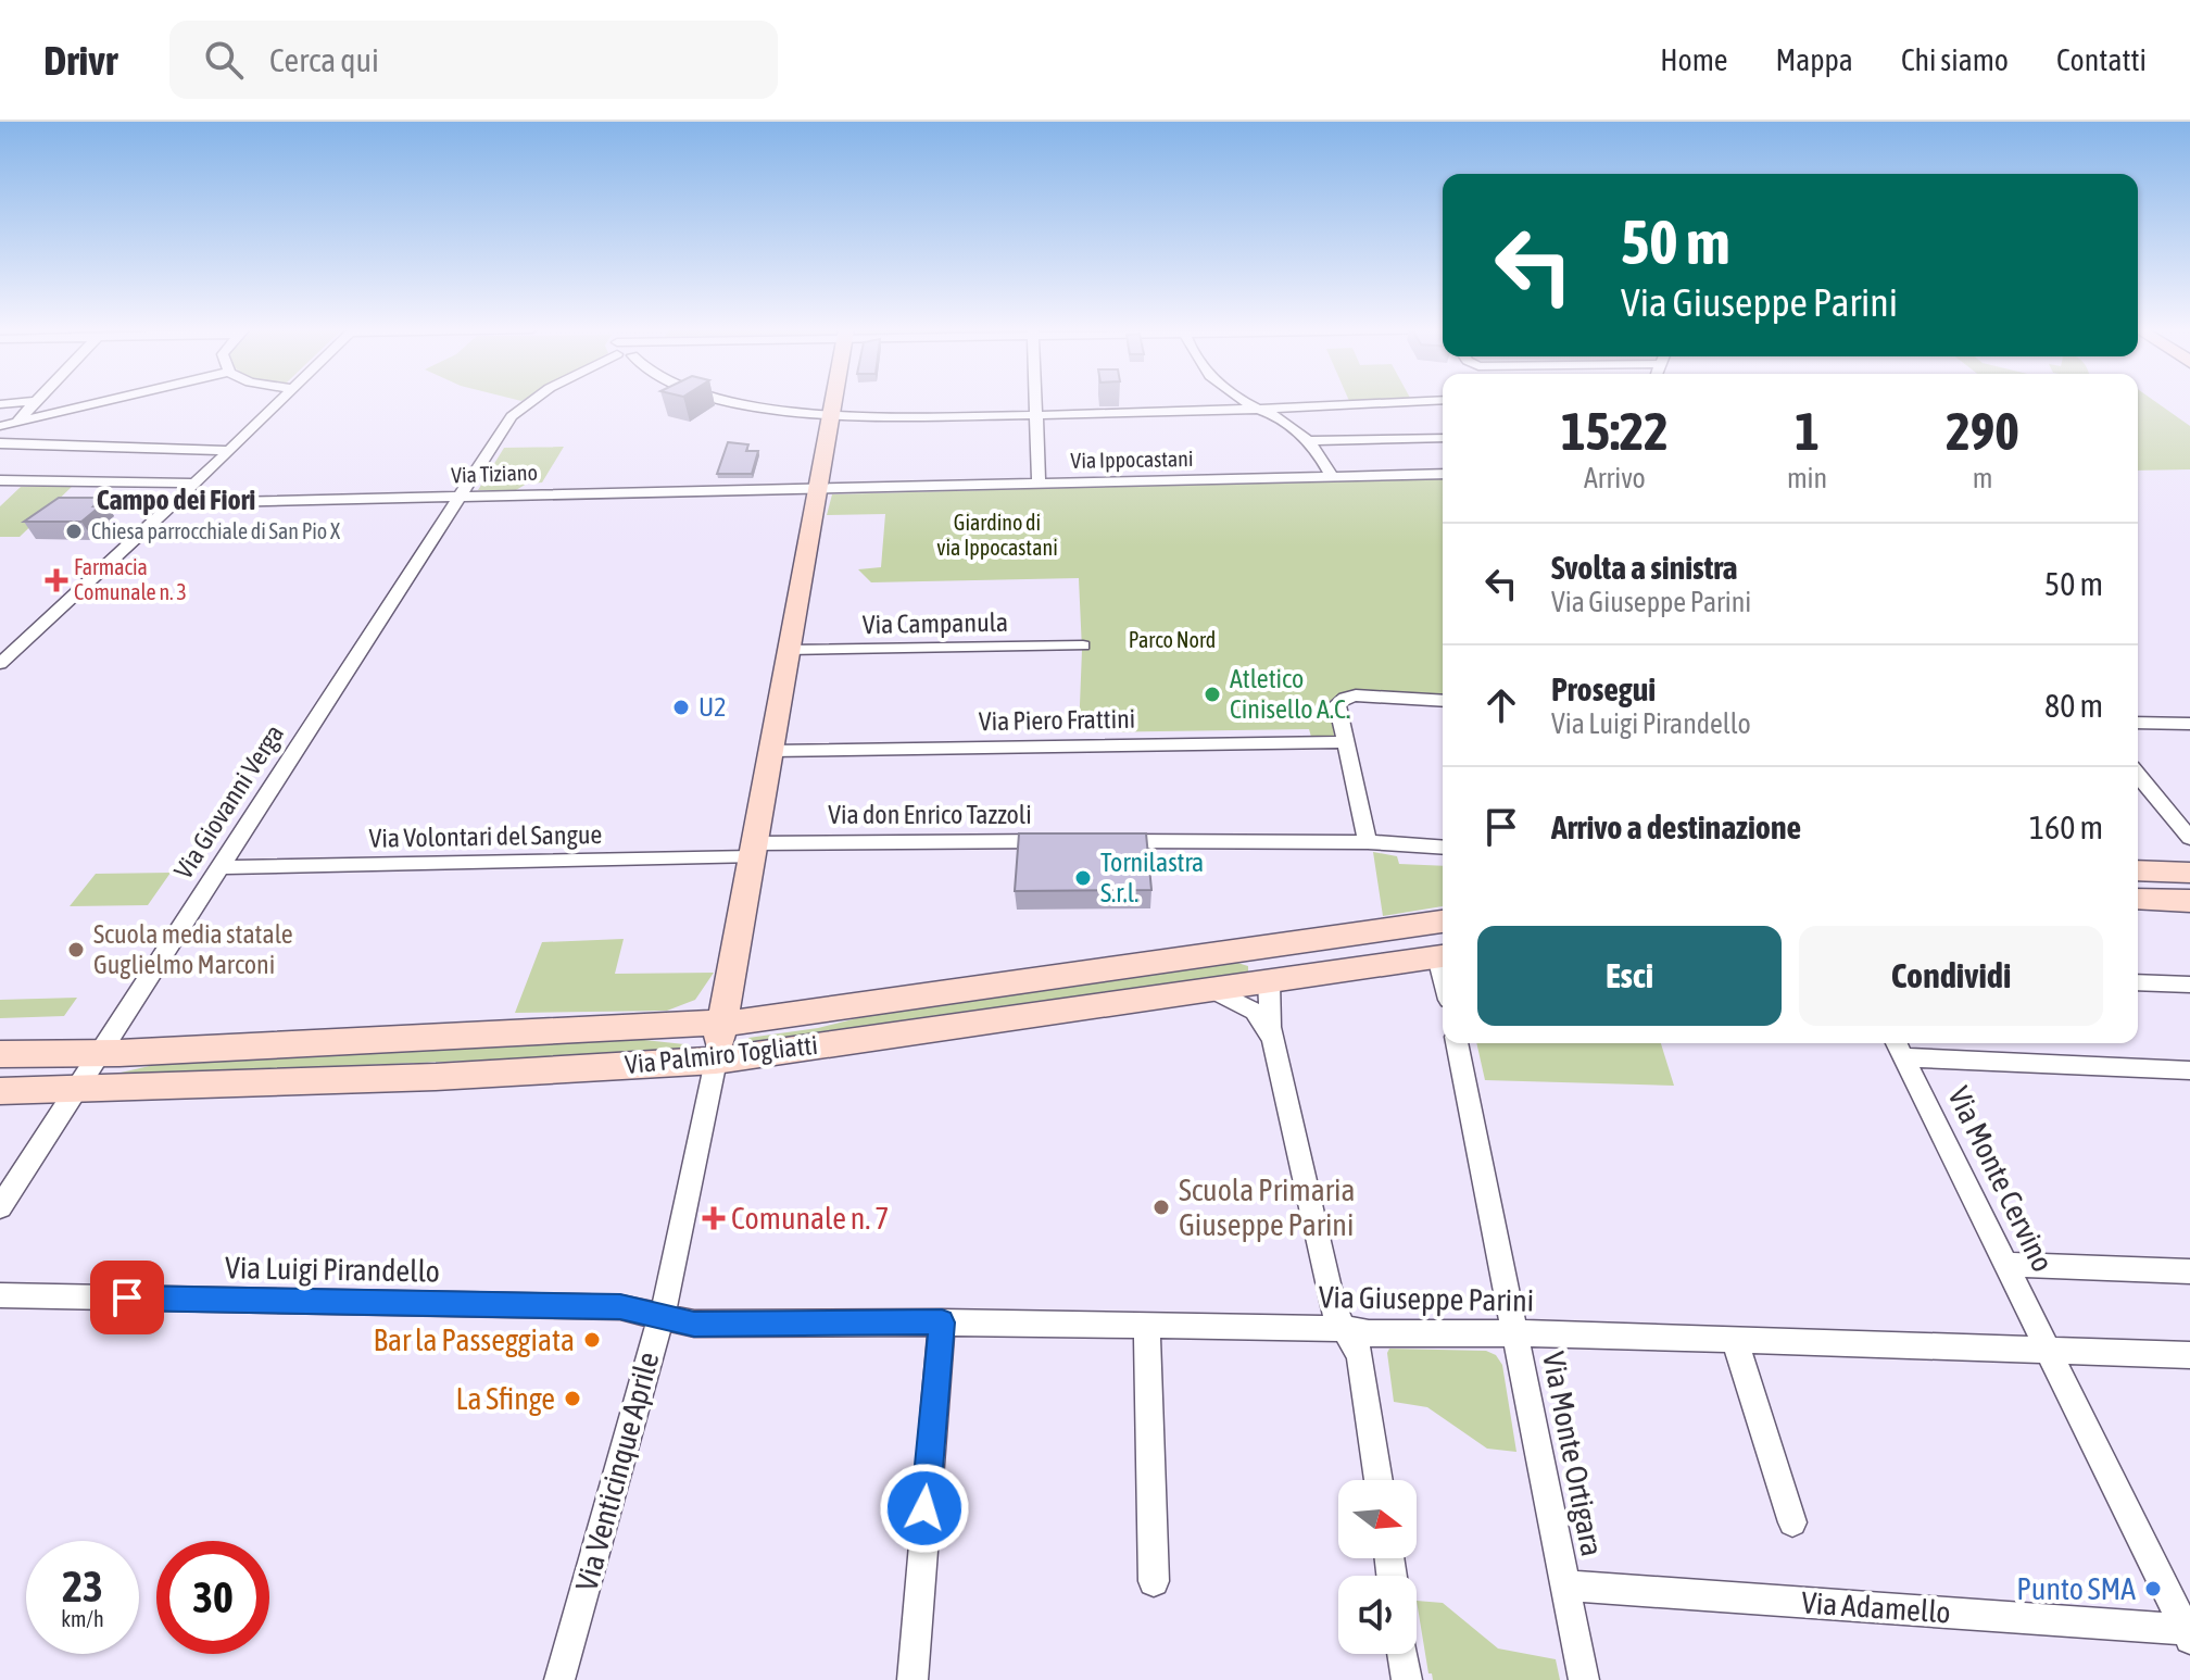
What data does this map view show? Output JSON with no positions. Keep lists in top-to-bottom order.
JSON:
{
  "streets": {
    "street": [
      "Via Ippocastani",
      "Via Tiziano",
      "Via Campanula",
      "Via Piero Frattini",
      "Via Giovanni Verga",
      "Via don Enrico Tazzoli",
      "Via Volontari del Sangue",
      "Via Palmiro Togliatti",
      "Via Monte Cervino",
      "Via Luigi Pirandello",
      "Via Giuseppe Parini",
      "Via Monte Ortigara",
      "Via Venticinque Aprile",
      "Via Adamello"
    ]
  },
  "crossings": [
    ["Via Ippocastani", "Via Tiziano"],
    ["Via Ippocastani", "Via Venticinque Aprile"],
    ["Via Tiziano", "Via Giovanni Verga"],
    ["Via Tiziano", "Via Venticinque Aprile"],
    ["Via Campanula", "Via Venticinque Aprile"],
    ["Via Piero Frattini", "Via Venticinque Aprile"],
    ["Via Giovanni Verga", "Via Volontari del Sangue"],
    ["Via Giovanni Verga", "Via Palmiro Togliatti"],
    ["Via don Enrico Tazzoli", "Via Volontari del Sangue"],
    ["Via don Enrico Tazzoli", "Via Venticinque Aprile"],
    ["Via Volontari del Sangue", "Via Venticinque Aprile"],
    ["Via Palmiro Togliatti", "Via Venticinque Aprile"],
    ["Via Monte Cervino", "Via Giuseppe Parini"],
    ["Via Monte Cervino", "Via Adamello"],
    ["Via Luigi Pirandello", "Via Giuseppe Parini"],
    ["Via Luigi Pirandello", "Via Venticinque Aprile"],
    ["Via Giuseppe Parini", "Via Monte Ortigara"],
    ["Via Giuseppe Parini", "Via Venticinque Aprile"],
    ["Via Monte Ortigara", "Via Adamello"]
  ],
  "districts": ["Campo dei Fiori"],
  "parks": ["Giardino di via Ippocastani", "Parco Nord"],
  "places": {
    "other": [
      "Chiesa parrocchiale di San Pio X",
      "Atletico Cinisello A.C.",
      "U2",
      "Tornilastra S.r.l.",
      "Scuola media statale Guglielmo Marconi",
      "Scuola Primaria Giuseppe Parini",
      "Bar la Passeggiata",
      "La Sfinge",
      "Punto SMA"
    ],
    "health": ["Farmacia Comunale n. 3", "Comunale n. 7"]
  },
  "north": "right",
  "page": {
    "header": "Drivr",
    "search": "Cerca qui",
    "nav": [
      "Home",
      "Mappa",
      "Chi siamo",
      "Contatti"
    ],
    "turn": ["50 m", "Via Giuseppe Parini"],
    "eta": [
      "15:22",
      "Arrivo",
      "1",
      "min",
      "290",
      "m"
    ],
    "list": [
      {
        "name": "Svolta a sinistra",
        "note": "Via Giuseppe Parini",
        "value": "50 m"
      },
      {
        "name": "Prosegui",
        "note": "Via Luigi Pirandello",
        "value": "80 m"
      },
      {
        "name": "Arrivo a destinazione",
        "value": "160 m"
      }
    ],
    "buttons": ["Esci", "Condividi"],
    "speed": "23 km/h",
    "limit": "30"
  }
}
